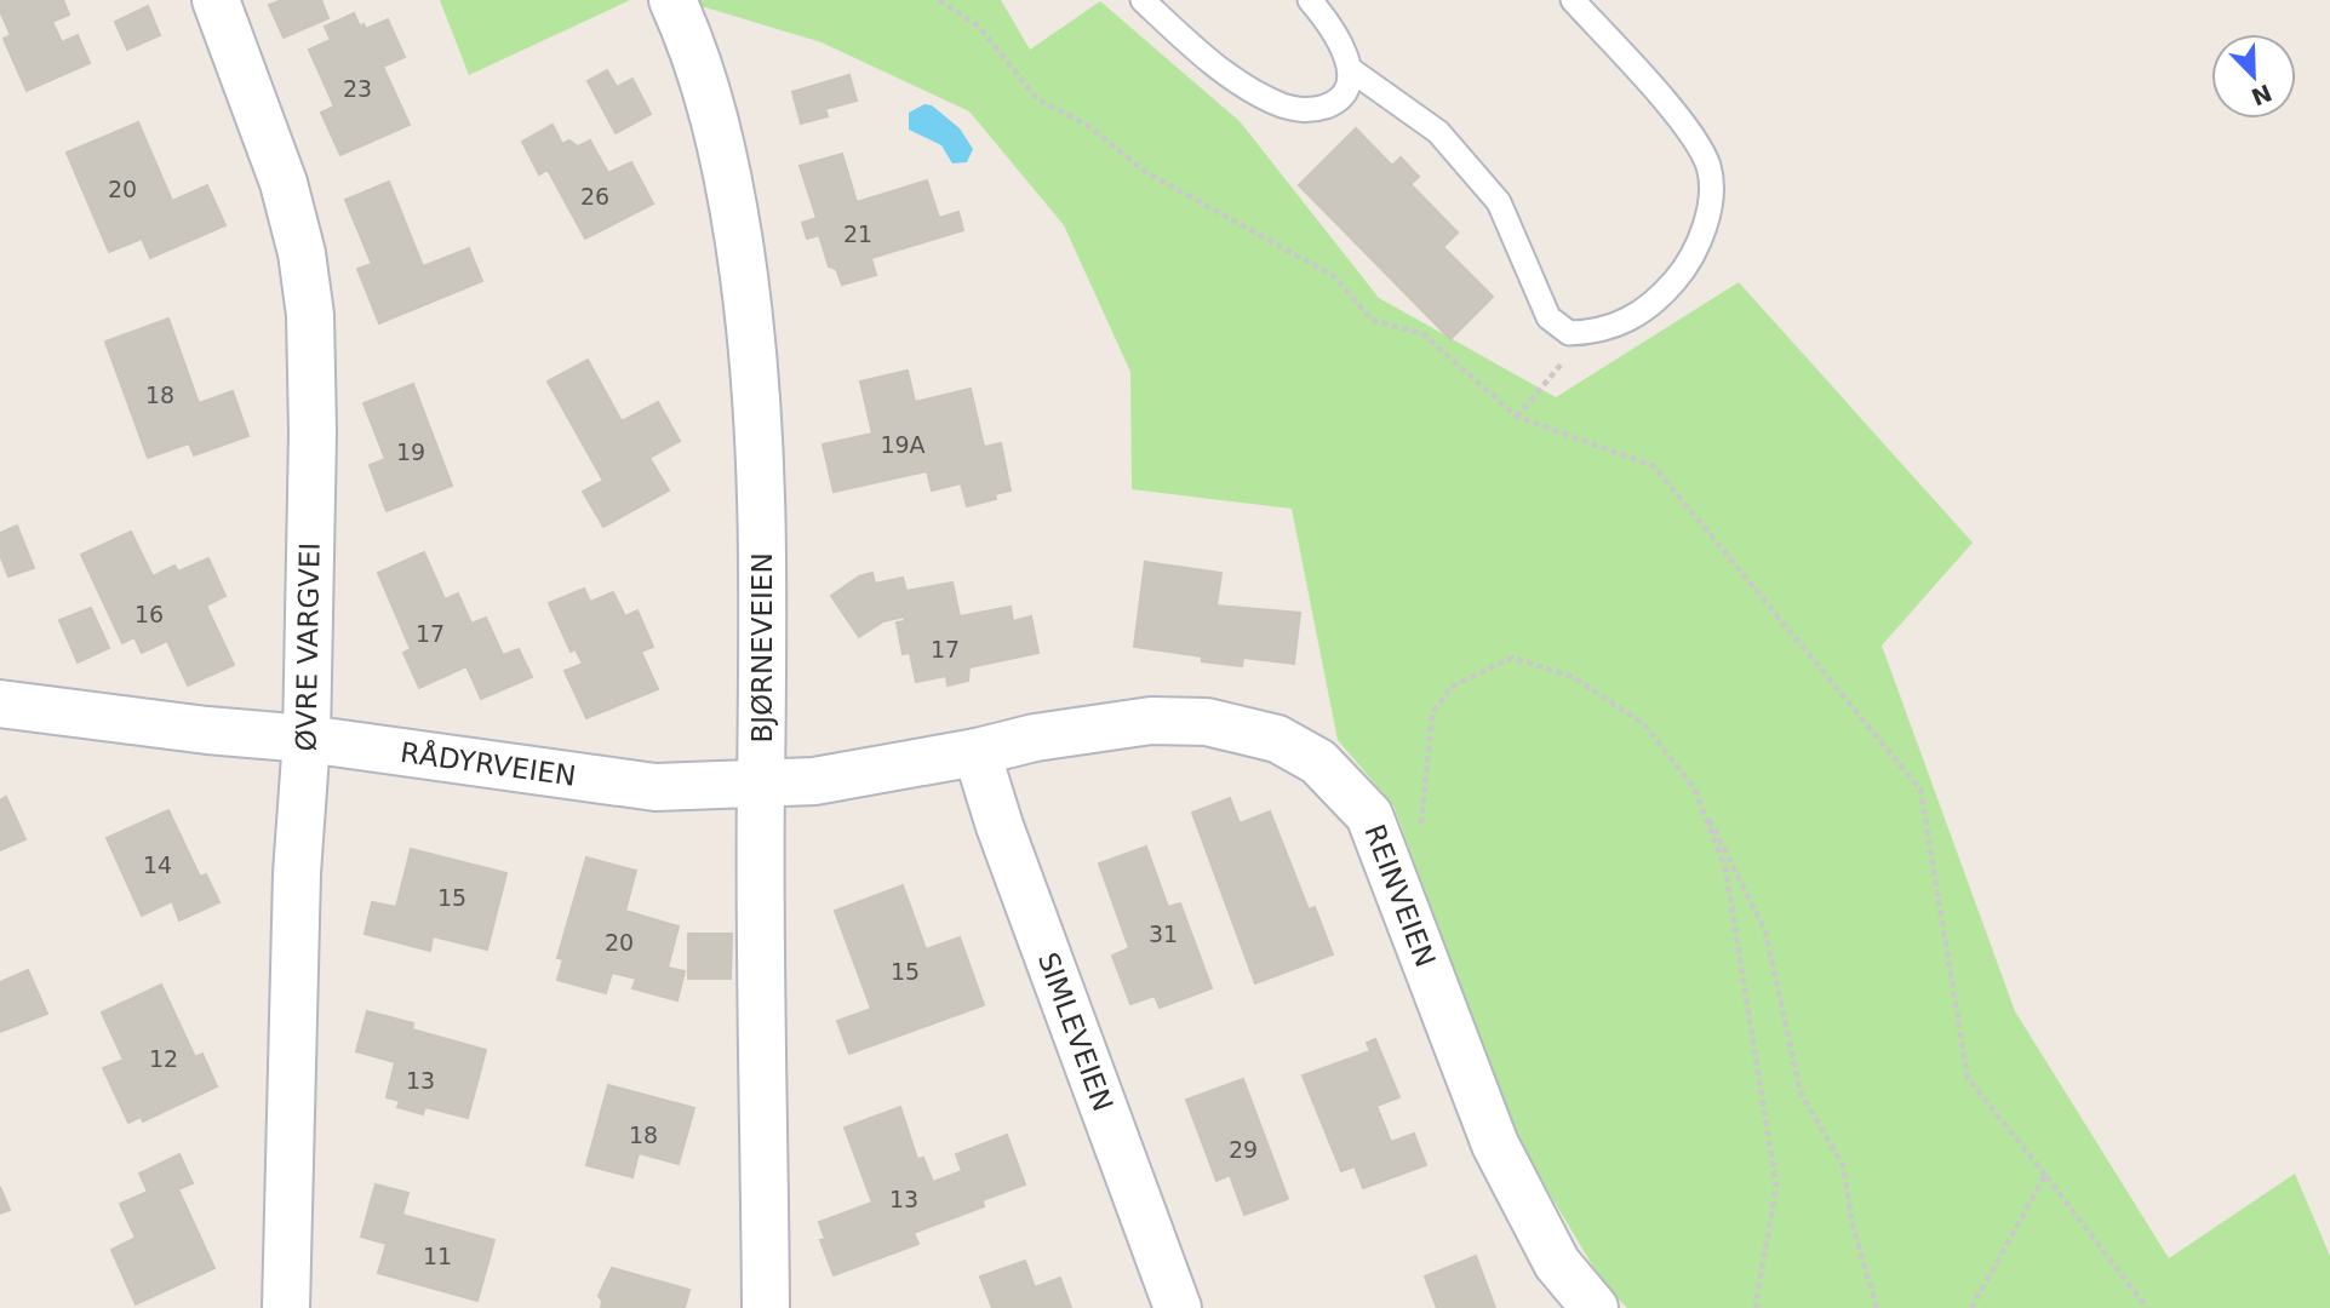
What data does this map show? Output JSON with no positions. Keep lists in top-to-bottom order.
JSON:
{
  "streets": {
    "street": [
      "ØVRE VARGVEI",
      "BJØRNEVEIEN",
      "RÅDYRVEIEN",
      "REINVEIEN",
      "SIMLEVEIEN"
    ]
  },
  "crossings": [
    ["ØVRE VARGVEI", "RÅDYRVEIEN"],
    ["BJØRNEVEIEN", "RÅDYRVEIEN"],
    ["RÅDYRVEIEN", "REINVEIEN"],
    ["RÅDYRVEIEN", "SIMLEVEIEN"],
    ["REINVEIEN", "SIMLEVEIEN"]
  ],
  "house_numbers": [
    "23",
    "20",
    "26",
    "21",
    "18",
    "19A",
    "19",
    "16",
    "17",
    "17",
    "14",
    "15",
    "31",
    "20",
    "15",
    "12",
    "13",
    "18",
    "29",
    "13",
    "11"
  ],
  "north": "bottom right"
}
